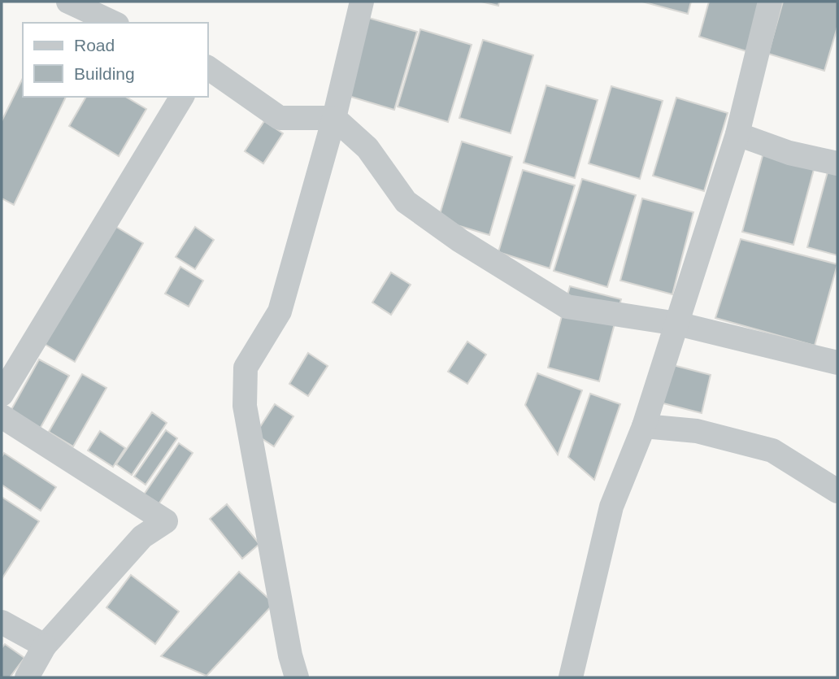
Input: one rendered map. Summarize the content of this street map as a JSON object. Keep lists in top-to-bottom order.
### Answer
{
  "legend": ["Road", "Building"]
}
